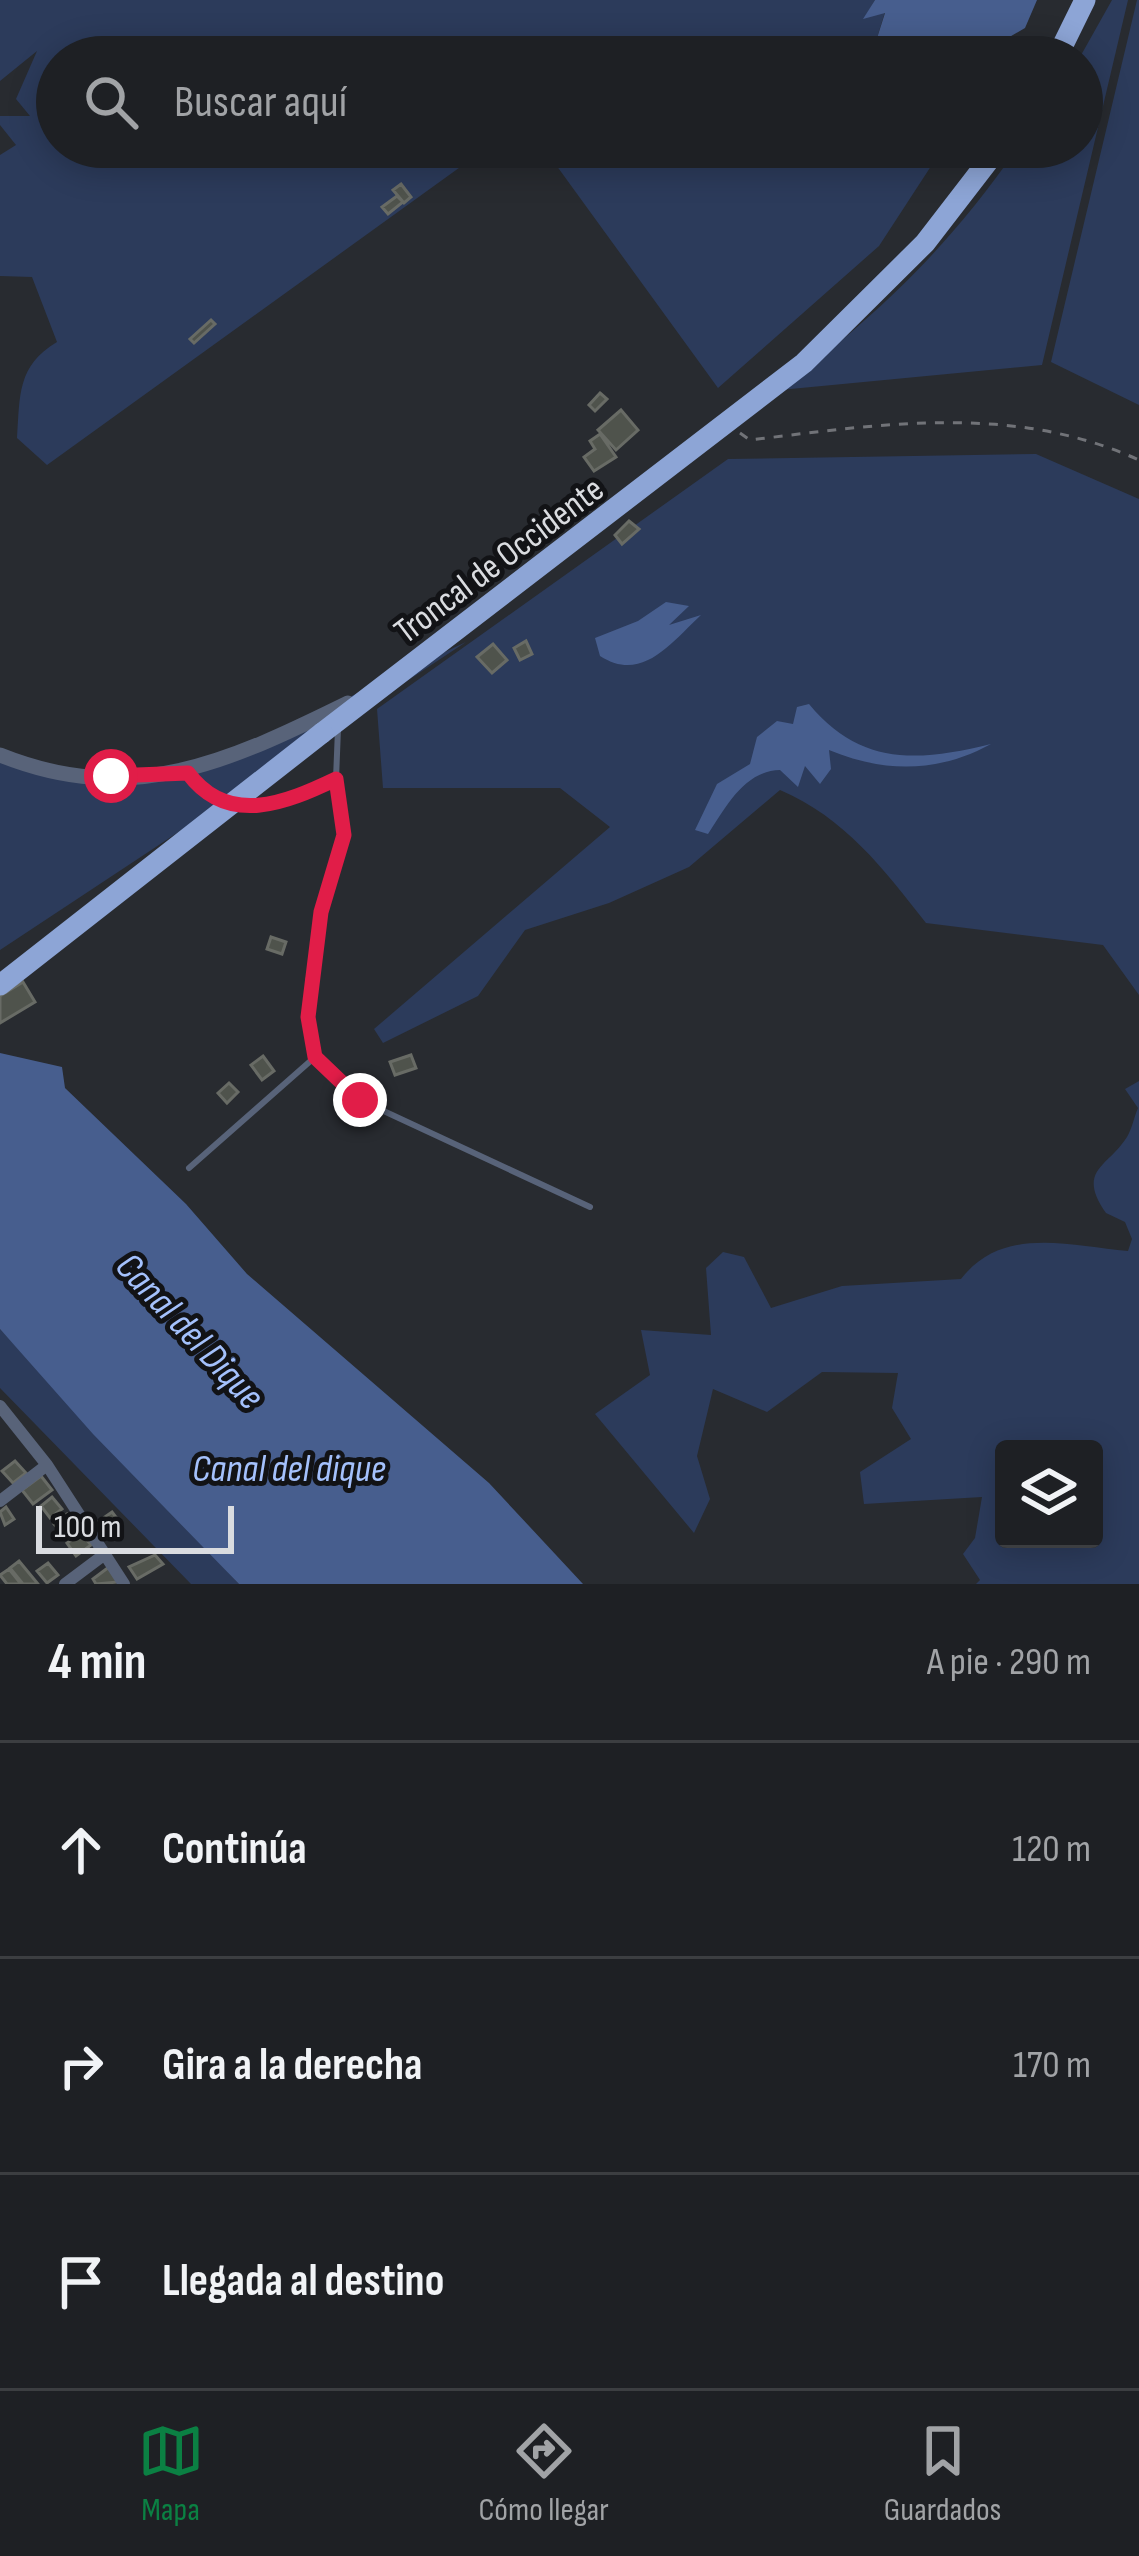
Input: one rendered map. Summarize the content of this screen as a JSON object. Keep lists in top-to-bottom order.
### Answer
{
  "streets": {
    "highway": ["Troncal de Occidente"]
  },
  "water": ["Canal del Dique", "Canal del dique"],
  "scale_bar": "100 m",
  "page": {
    "search": "Buscar aquí",
    "scale": "100 m",
    "heading": ["4 min", "A pie · 290 m"],
    "list": [
      ["Continúa", "120 m"],
      ["Gira a la derecha", "170 m"],
      "Llegada al destino"
    ],
    "nav": ["Mapa", "Cómo llegar", "Guardados"]
  }
}
